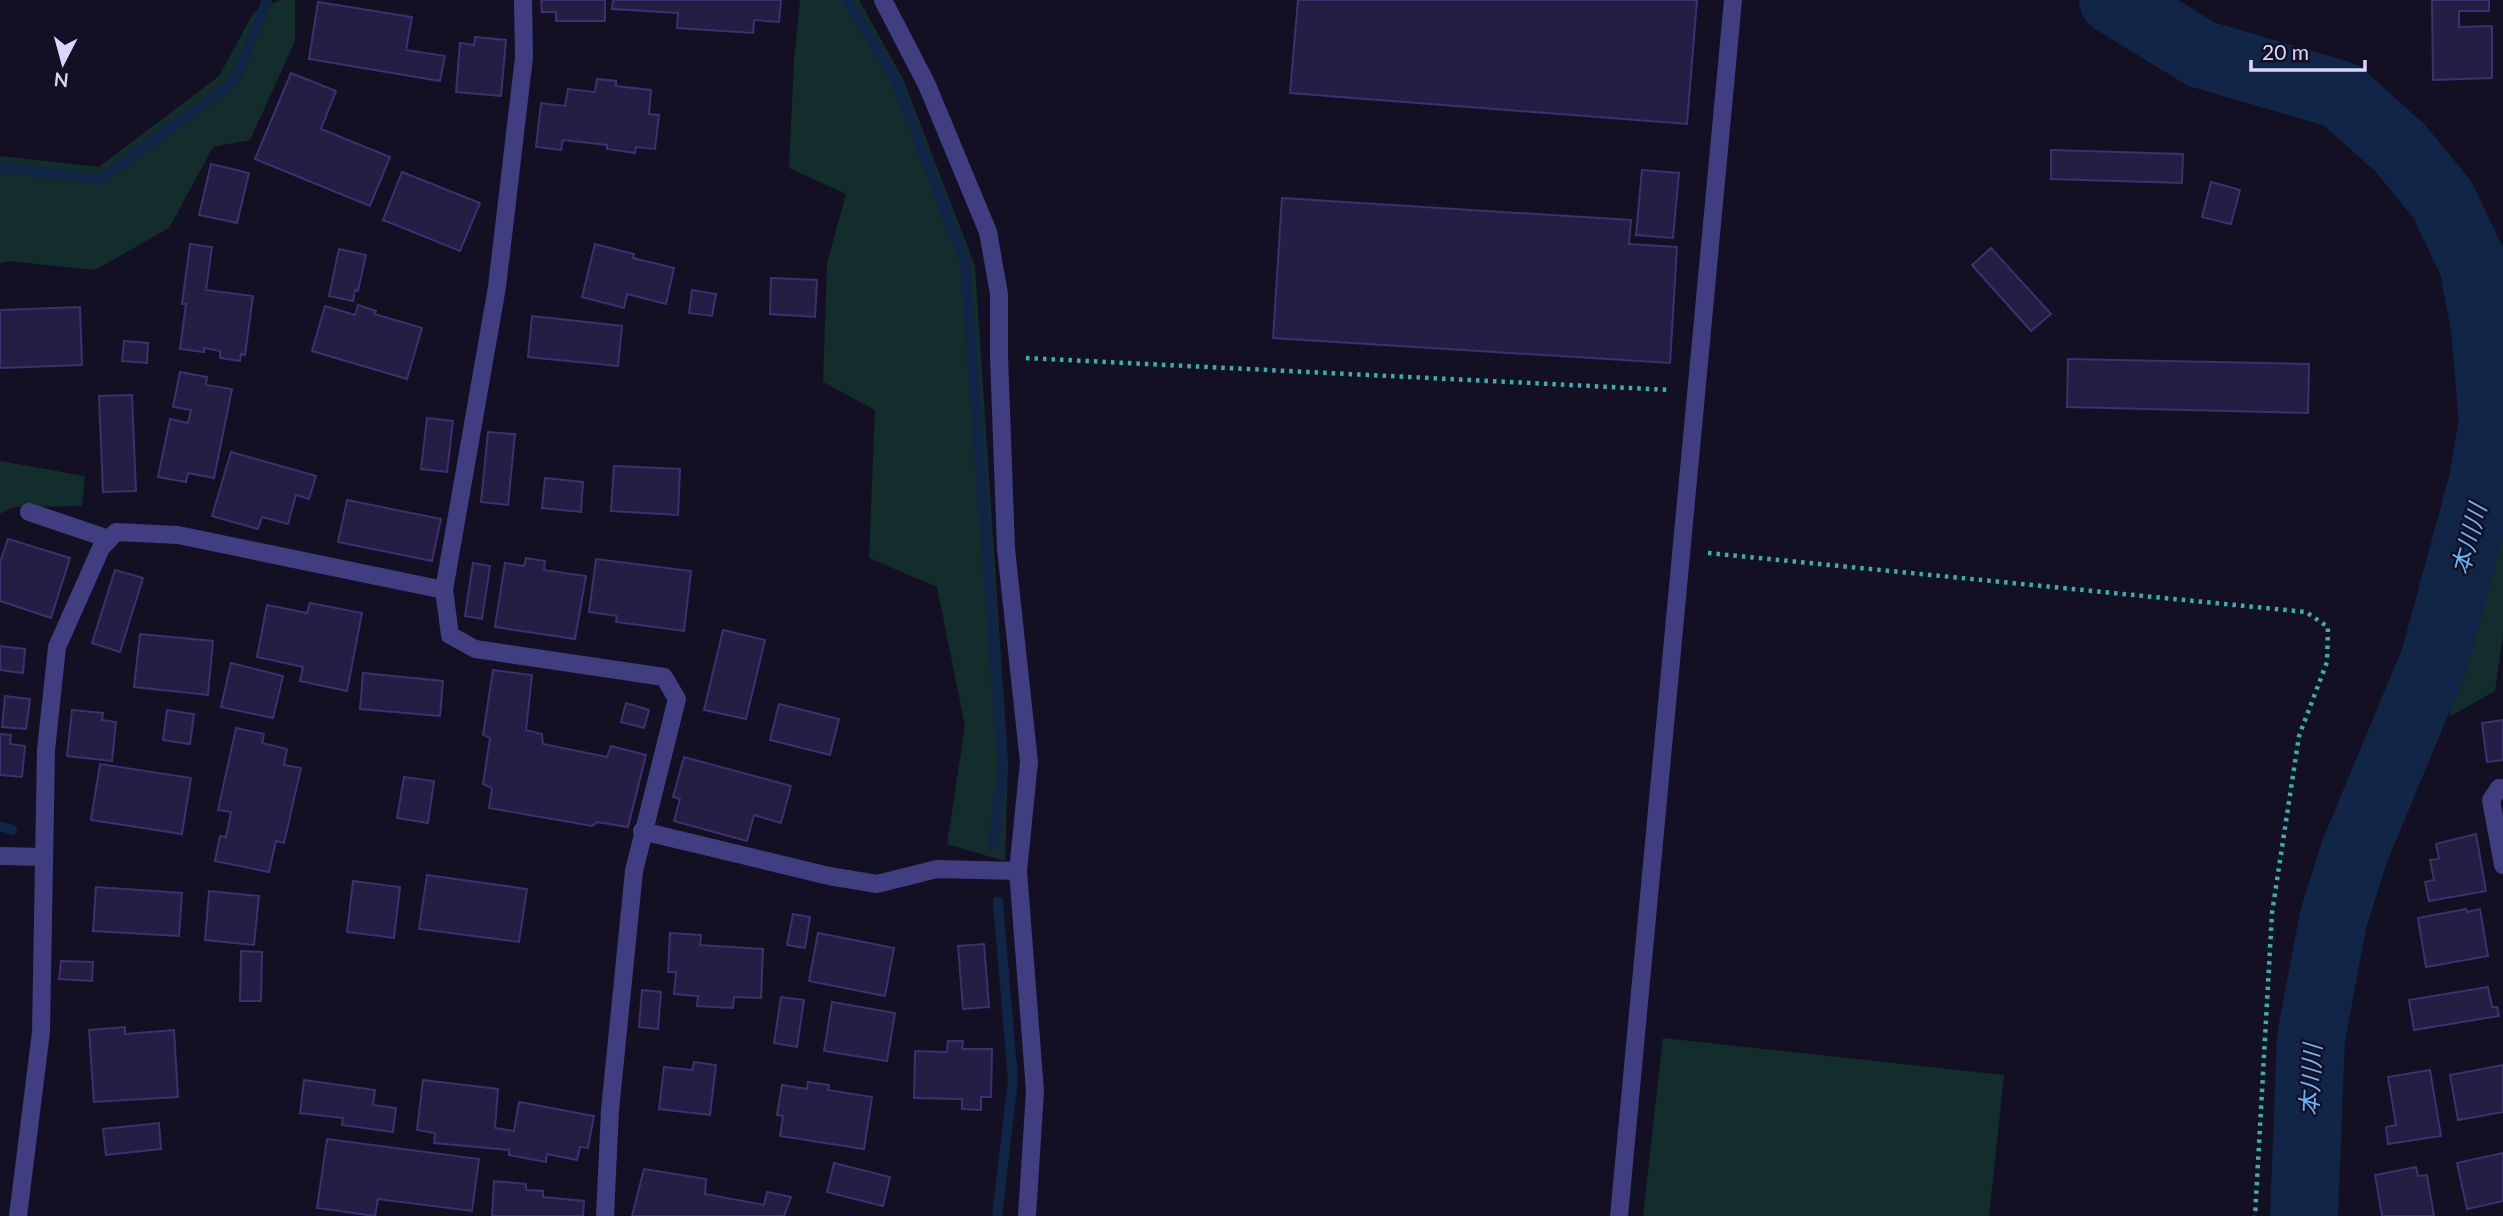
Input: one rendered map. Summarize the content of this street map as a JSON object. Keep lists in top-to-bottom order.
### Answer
{
  "water": ["本川川"],
  "scale_bar": "20 m",
  "north": "bottom"
}
